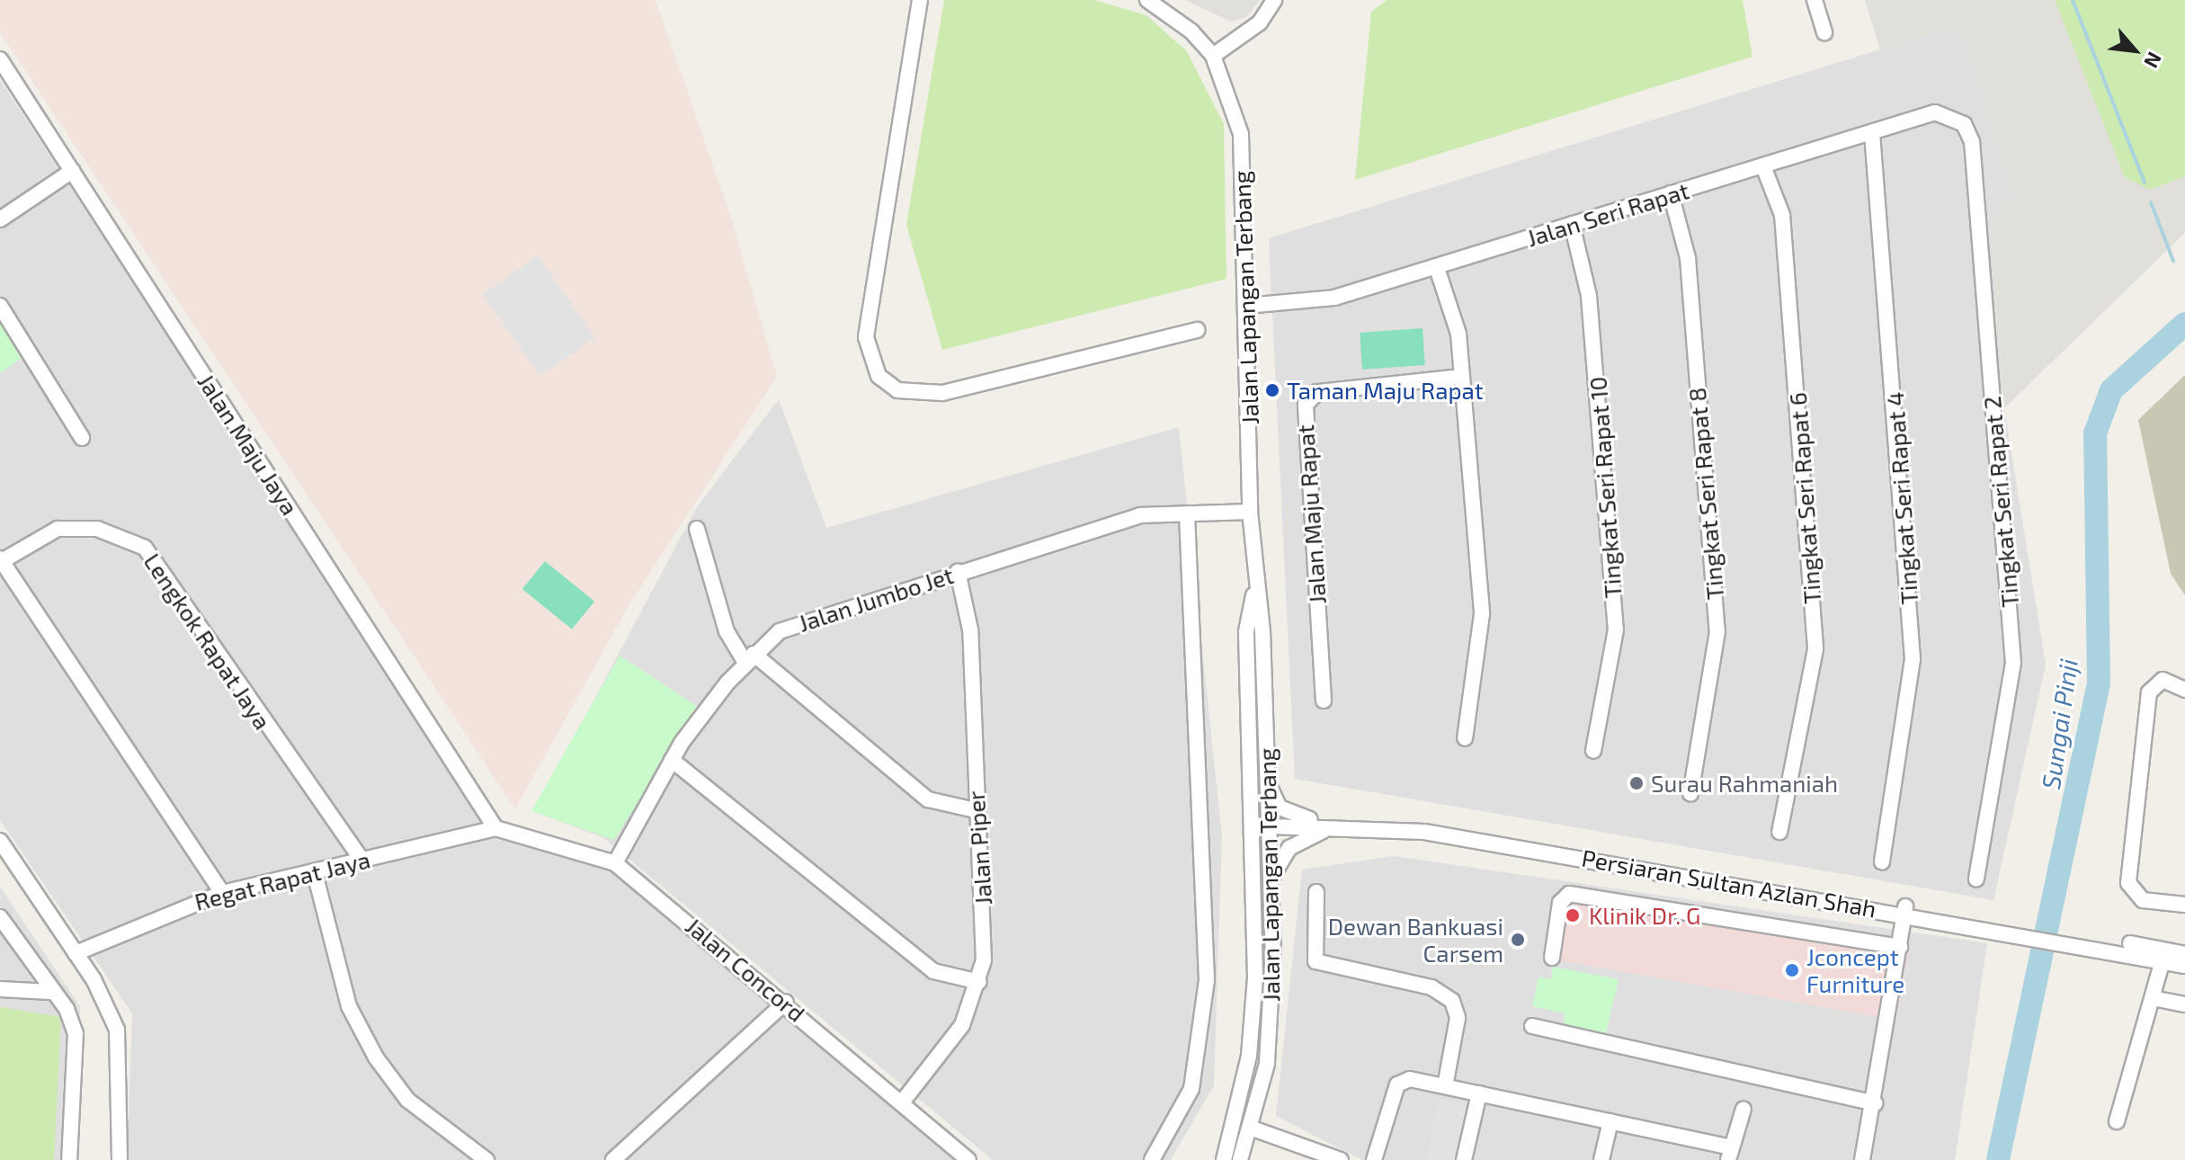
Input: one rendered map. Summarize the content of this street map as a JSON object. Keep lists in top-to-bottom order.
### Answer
{
  "streets": {
    "street": [
      "Jalan Seri Rapat",
      "Jalan Lapangan Terbang",
      "Jalan Maju Jaya",
      "Tingkat Seri Rapat 10",
      "Tingkat Seri Rapat 8",
      "Tingkat Seri Rapat 6",
      "Tingkat Seri Rapat 4",
      "Tingkat Seri Rapat 2",
      "Jalan Maju Rapat",
      "Jalan Jumbo Jet",
      "Lengkok Rapat Jaya",
      "Jalan Piper",
      "Regat Rapat Jaya",
      "Persiaran Sultan Azlan Shah",
      "Jalan Concord"
    ]
  },
  "crossings": [
    ["Jalan Seri Rapat", "Jalan Lapangan Terbang"],
    ["Jalan Seri Rapat", "Tingkat Seri Rapat 10"],
    ["Jalan Seri Rapat", "Tingkat Seri Rapat 8"],
    ["Jalan Seri Rapat", "Tingkat Seri Rapat 6"],
    ["Jalan Seri Rapat", "Tingkat Seri Rapat 4"],
    ["Jalan Seri Rapat", "Tingkat Seri Rapat 2"],
    ["Jalan Lapangan Terbang", "Jalan Jumbo Jet"],
    ["Jalan Lapangan Terbang", "Persiaran Sultan Azlan Shah"],
    ["Jalan Maju Jaya", "Regat Rapat Jaya"],
    ["Jalan Maju Jaya", "Jalan Concord"],
    ["Jalan Jumbo Jet", "Jalan Piper"],
    ["Jalan Jumbo Jet", "Jalan Concord"],
    ["Lengkok Rapat Jaya", "Regat Rapat Jaya"],
    ["Jalan Piper", "Jalan Concord"],
    ["Regat Rapat Jaya", "Jalan Concord"]
  ],
  "water": ["Sungai Pinji"],
  "places": [
    "Taman Maju Rapat",
    "Surau Rahmaniah",
    "Klinik Dr. G",
    "Dewan Bankuasi Carsem",
    "Jconcept Furniture"
  ],
  "north": "bottom right"
}
